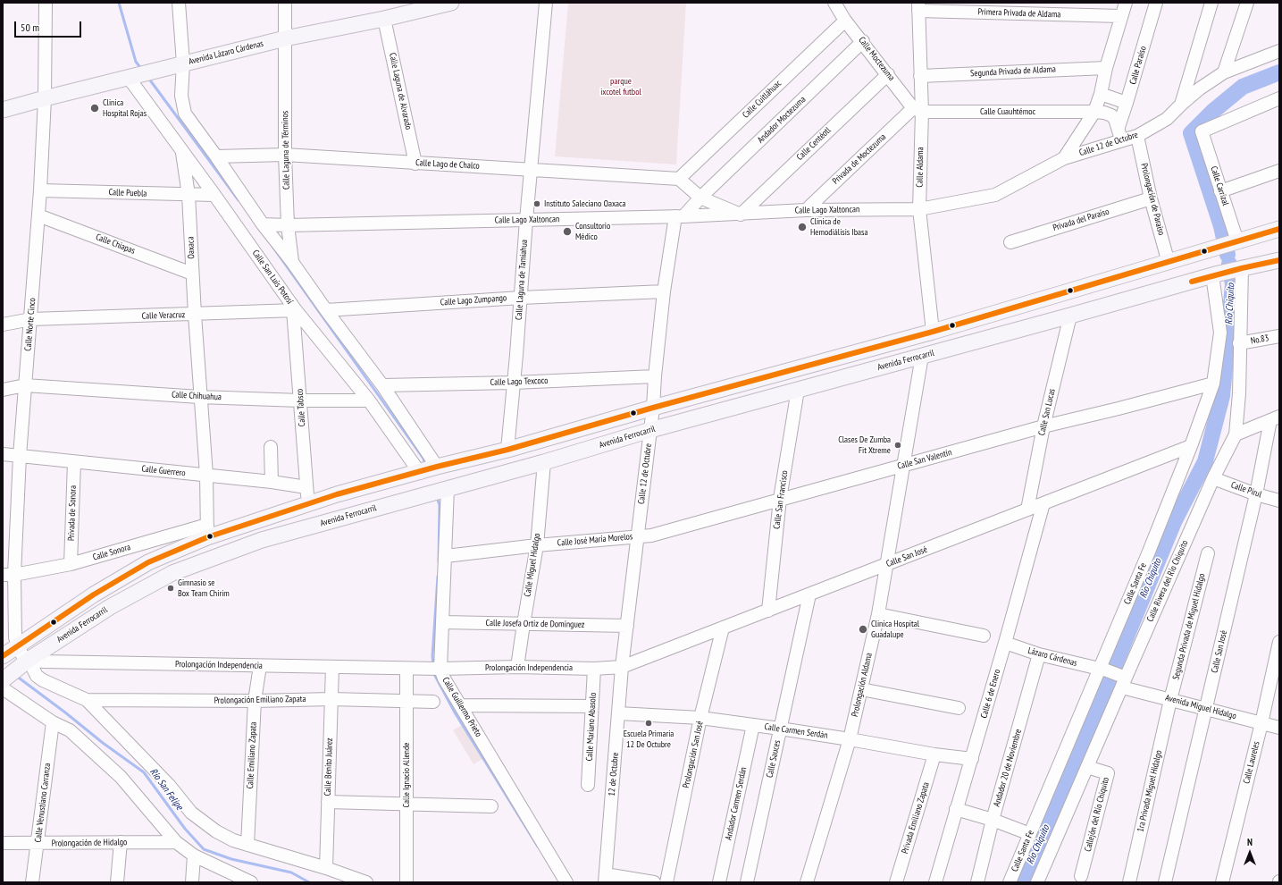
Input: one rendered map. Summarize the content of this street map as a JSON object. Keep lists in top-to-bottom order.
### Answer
{
  "streets": {
    "main road": ["Avenida Lázaro Cárdenas", "Avenida Ferrocarril"],
    "street": [
      "Primera Privada de Aldama",
      "Calle Moctezuma",
      "Calle Paraíso",
      "Segunda Privada de Aldama",
      "Calle Laguna de Alvarado",
      "Calle Cuitláhuac",
      "Calle Cuauhtémoc",
      "Andador Moctezuma",
      "Calle Centéotl",
      "Calle 12 de Octubre",
      "Calle Laguna de Términos",
      "Privada de Moctezuma",
      "Calle Lago de Chalco",
      "Calle Aldama",
      "Calle Carrizal",
      "Calle Puebla",
      "Prolongación de Paraíso",
      "Calle Lago Xaltoncan",
      "Privada del Paraíso",
      "Calle Chiapas",
      "Oaxaca",
      "Calle San Luis Potosí",
      "Calle Laguna de Tamiahua",
      "Calle Lago Zumpango",
      "Calle Veracruz",
      "Calle Norte Cinco",
      "No.83",
      "Calle Lago Texcoco",
      "Calle Chihuahua",
      "Calle Tabsco",
      "Calle San Lucas",
      "Calle San Valentín",
      "Calle Guerrero",
      "Calle Pirul",
      "Calle San Francisco",
      "Privada de Sonora",
      "Calle José María Morelos",
      "Calle Sonora",
      "Calle San José",
      "Calle Miguel Hidalgo",
      "Calle Rivera del Río Chiquito",
      "Calle Santa Fe",
      "Calle Josefa Ortiz de Domínguez",
      "Segunda Privada de Miguel Hidalgo",
      "Lázaro Cárdenas",
      "Prolongación Independencia",
      "Prolongación Aldama",
      "Calle 6 de Enero",
      "Prolongación Emiliano Zapata",
      "Calle Guillermo Prieto",
      "Avenida Miguel Hidalgo",
      "Calle Mariano Abasolo",
      "Calle Carmen Serdán",
      "Prolongación San José",
      "Calle Emiliano Zapata",
      "Calle Sauces",
      "Calle Laureles",
      "Calle Benito Juárez",
      "Andador 20 de Noviembre",
      "12 de Octubre",
      "Calle Ignacio Allende",
      "1ra Privada Miguel Hidalgo",
      "Calle Venustiano Carranza",
      "Andador Carmen Serdán",
      "Callejón del Río Chiquito",
      "Privada Emiliano Zapata",
      "Prolongación de Hidalgo"
    ]
  },
  "crossings": [
    ["Primera Privada de Aldama", "Calle 12 de Octubre"],
    ["Primera Privada de Aldama", "Calle Aldama"],
    ["Avenida Lázaro Cárdenas", "Calle Laguna de Alvarado"],
    ["Avenida Lázaro Cárdenas", "Calle Laguna de Términos"],
    ["Avenida Lázaro Cárdenas", "Calle San Luis Potosí"],
    ["Avenida Lázaro Cárdenas", "Calle Norte Cinco"],
    ["Calle Moctezuma", "Calle Cuitláhuac"],
    ["Calle Moctezuma", "Calle Cuauhtémoc"],
    ["Calle Moctezuma", "Andador Moctezuma"],
    ["Calle Moctezuma", "Calle Centéotl"],
    ["Calle Moctezuma", "Privada de Moctezuma"],
    ["Calle Moctezuma", "Calle Aldama"],
    ["Calle Paraíso", "Calle Cuauhtémoc"],
    ["Segunda Privada de Aldama", "Calle 12 de Octubre"],
    ["Segunda Privada de Aldama", "Calle Aldama"],
    ["Calle Laguna de Alvarado", "Calle Lago de Chalco"],
    ["Calle Cuitláhuac", "Calle Lago de Chalco"],
    ["Calle Cuauhtémoc", "Calle 12 de Octubre"],
    ["Calle Cuauhtémoc", "Privada de Moctezuma"],
    ["Calle Cuauhtémoc", "Calle Aldama"],
    ["Calle Centéotl", "Calle Lago Xaltoncan"],
    ["Calle 12 de Octubre", "Calle Aldama"],
    ["Calle 12 de Octubre", "Prolongación de Paraíso"],
    ["Calle 12 de Octubre", "Calle Lago Xaltoncan"],
    ["Calle 12 de Octubre", "Calle Lago Zumpango"],
    ["Calle 12 de Octubre", "Avenida Ferrocarril"],
    ["Calle 12 de Octubre", "Calle Lago Texcoco"],
    ["Calle 12 de Octubre", "Calle San Valentín"],
    ["Calle 12 de Octubre", "Calle José María Morelos"],
    ["Calle 12 de Octubre", "Calle San José"],
    ["Calle 12 de Octubre", "Calle Josefa Ortiz de Domínguez"],
    ["Calle 12 de Octubre", "Prolongación Independencia"],
    ["Calle 12 de Octubre", "12 de Octubre"],
    ["Calle Laguna de Términos", "Calle Lago de Chalco"],
    ["Calle Laguna de Términos", "Calle Lago Xaltoncan"],
    ["Privada de Moctezuma", "Calle Aldama"],
    ["Privada de Moctezuma", "Calle Lago Xaltoncan"],
    ["Calle Lago de Chalco", "Calle Laguna de Tamiahua"],
    ["Calle Aldama", "Calle Lago Xaltoncan"],
    ["Calle Aldama", "Avenida Ferrocarril"],
    ["Calle Carrizal", "Avenida Ferrocarril"],
    ["Calle Puebla", "Oaxaca"],
    ["Calle Puebla", "Calle San Luis Potosí"],
    ["Calle Puebla", "Calle Norte Cinco"],
    ["Prolongación de Paraíso", "Privada del Paraíso"],
    ["Prolongación de Paraíso", "Avenida Ferrocarril"],
    ["Calle Lago Xaltoncan", "Calle Laguna de Tamiahua"],
    ["Calle Chiapas", "Oaxaca"],
    ["Calle Chiapas", "Calle Norte Cinco"],
    ["Oaxaca", "Calle San Luis Potosí"],
    ["Oaxaca", "Calle Veracruz"],
    ["Oaxaca", "Avenida Ferrocarril"],
    ["Oaxaca", "Calle Chihuahua"],
    ["Oaxaca", "Calle Guerrero"],
    ["Oaxaca", "Calle Sonora"],
    ["Calle San Luis Potosí", "Calle Veracruz"],
    ["Calle San Luis Potosí", "Avenida Ferrocarril"],
    ["Calle San Luis Potosí", "Calle Chihuahua"],
    ["Calle San Luis Potosí", "Calle Tabsco"],
    ["Calle Laguna de Tamiahua", "Calle Lago Zumpango"],
    ["Calle Laguna de Tamiahua", "Avenida Ferrocarril"],
    ["Calle Laguna de Tamiahua", "Calle Lago Texcoco"],
    ["Calle Veracruz", "Calle Norte Cinco"],
    ["Calle Veracruz", "Calle Tabsco"],
    ["Calle Norte Cinco", "Avenida Ferrocarril"],
    ["Calle Norte Cinco", "Calle Chihuahua"],
    ["Calle Norte Cinco", "Calle Guerrero"],
    ["Calle Norte Cinco", "Calle Sonora"],
    ["No.83", "Calle Rivera del Río Chiquito"],
    ["Avenida Ferrocarril", "Calle Tabsco"],
    ["Avenida Ferrocarril", "Calle San Lucas"],
    ["Avenida Ferrocarril", "Calle San Francisco"],
    ["Avenida Ferrocarril", "Calle Sonora"],
    ["Avenida Ferrocarril", "Calle Miguel Hidalgo"],
    ["Avenida Ferrocarril", "Calle Rivera del Río Chiquito"],
    ["Avenida Ferrocarril", "Calle Santa Fe"],
    ["Avenida Ferrocarril", "Prolongación Independencia"],
    ["Avenida Ferrocarril", "Prolongación Aldama"],
    ["Avenida Ferrocarril", "Calle Guillermo Prieto"],
    ["Calle Chihuahua", "Calle Tabsco"],
    ["Calle Tabsco", "Calle Guerrero"],
    ["Calle San Lucas", "Calle San Valentín"],
    ["Calle San Lucas", "Calle San José"],
    ["Calle San Valentín", "Calle San Francisco"],
    ["Calle San Valentín", "Calle José María Morelos"],
    ["Calle San Valentín", "Calle Santa Fe"],
    ["Calle San Valentín", "Prolongación Aldama"],
    ["Calle Guerrero", "Privada de Sonora"],
    ["Calle Pirul", "Calle San José"],
    ["Calle Pirul", "Calle Rivera del Río Chiquito"],
    ["Calle San Francisco", "Calle San José"],
    ["Privada de Sonora", "Calle Sonora"],
    ["Calle José María Morelos", "Calle Miguel Hidalgo"],
    ["Calle José María Morelos", "Calle Guillermo Prieto"],
    ["Calle San José", "Calle Santa Fe"],
    ["Calle San José", "Prolongación Independencia"],
    ["Calle San José", "Prolongación Aldama"],
    ["Calle San José", "Calle 6 de Enero"],
    ["Calle San José", "Avenida Miguel Hidalgo"],
    ["Calle San José", "Prolongación San José"],
    ["Calle San José", "Calle Sauces"],
    ["Calle San José", "12 de Octubre"],
    ["Calle Miguel Hidalgo", "Calle Josefa Ortiz de Domínguez"],
    ["Calle Miguel Hidalgo", "Prolongación Independencia"],
    ["Calle Rivera del Río Chiquito", "Calle Santa Fe"],
    ["Calle Rivera del Río Chiquito", "Lázaro Cárdenas"],
    ["Calle Rivera del Río Chiquito", "Avenida Miguel Hidalgo"],
    ["Calle Rivera del Río Chiquito", "Callejón del Río Chiquito"],
    ["Calle Santa Fe", "Lázaro Cárdenas"],
    ["Calle Santa Fe", "Avenida Miguel Hidalgo"],
    ["Calle Josefa Ortiz de Domínguez", "Calle Guillermo Prieto"],
    ["Segunda Privada de Miguel Hidalgo", "Avenida Miguel Hidalgo"],
    ["Segunda Privada de Miguel Hidalgo", "1ra Privada Miguel Hidalgo"],
    ["Lázaro Cárdenas", "Calle 6 de Enero"],
    ["Lázaro Cárdenas", "Avenida Miguel Hidalgo"],
    ["Lázaro Cárdenas", "Andador 20 de Noviembre"],
    ["Prolongación Independencia", "Calle Guillermo Prieto"],
    ["Prolongación Independencia", "Calle Mariano Abasolo"],
    ["Prolongación Independencia", "Calle Emiliano Zapata"],
    ["Prolongación Independencia", "Calle Benito Juárez"],
    ["Prolongación Independencia", "12 de Octubre"],
    ["Prolongación Independencia", "Calle Ignacio Allende"],
    ["Prolongación Aldama", "Calle Carmen Serdán"],
    ["Calle 6 de Enero", "Calle Carmen Serdán"],
    ["Prolongación Emiliano Zapata", "Calle Emiliano Zapata"],
    ["Prolongación Emiliano Zapata", "Calle Benito Juárez"],
    ["Prolongación Emiliano Zapata", "Calle Ignacio Allende"],
    ["Avenida Miguel Hidalgo", "Calle Laureles"],
    ["Avenida Miguel Hidalgo", "1ra Privada Miguel Hidalgo"],
    ["Calle Carmen Serdán", "Prolongación San José"],
    ["Calle Carmen Serdán", "Calle Sauces"],
    ["Calle Carmen Serdán", "12 de Octubre"],
    ["Calle Carmen Serdán", "Andador Carmen Serdán"],
    ["Calle Carmen Serdán", "Privada Emiliano Zapata"],
    ["Calle Venustiano Carranza", "Prolongación de Hidalgo"]
  ],
  "water": ["Rio Chiquito", "Río San Felipe"],
  "parks": ["parque ixcotel futbol"],
  "places": [
    "Clinica Hospital Rojas",
    "Instituto Saleciano Oaxaca",
    "Clinica de Hemodiálisis Ibasa",
    "Consultorio Médico",
    "Clases De Zumba Fit Xtreme",
    "Gimnasio se Box Team Chirim",
    "Clinica Hospital Guadalupe",
    "Escuela Primaria 12 De Octubre"
  ],
  "scale_bar": "50 m",
  "north": "top"
}
